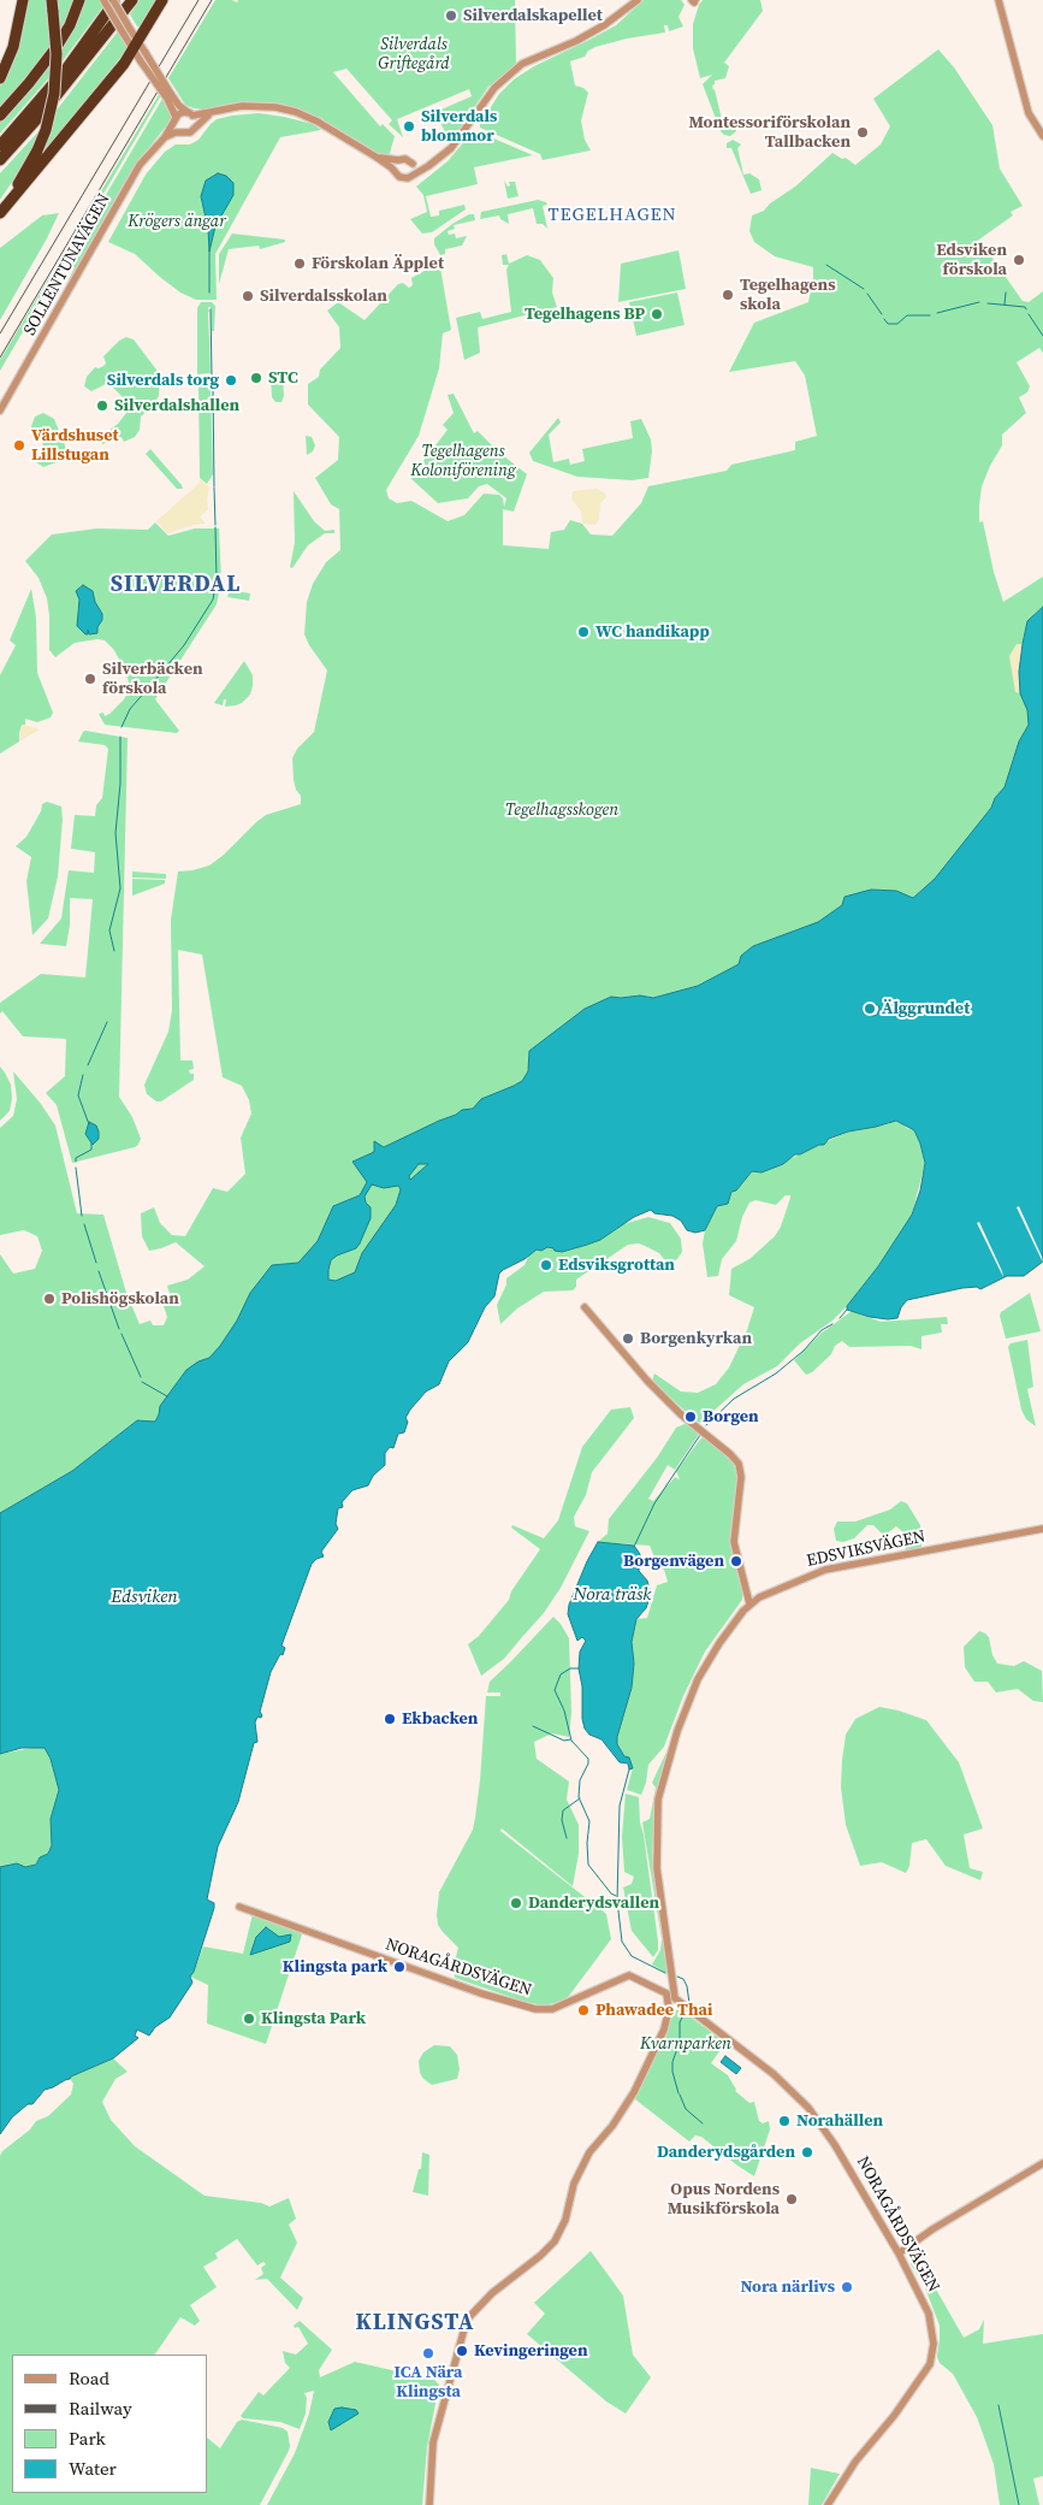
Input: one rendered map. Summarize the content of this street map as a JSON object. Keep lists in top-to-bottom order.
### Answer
{
  "streets": {
    "street": ["SOLLENTUNAVÄGEN", "EDSVIKSVÄGEN", "NORAGÅRDSVÄGEN"]
  },
  "crossings": [
    ["EDSVIKSVÄGEN", "NORAGÅRDSVÄGEN"]
  ],
  "districts": ["TEGELHAGEN", "SILVERDAL", "KLINGSTA"],
  "water": ["Nora träsk", "Edsviken"],
  "parks": [
    "Silverdals Griftegård",
    "Krögers ängar",
    "Tegelhagens Koloniförening",
    "Tegelhagsskogen",
    "Kvarnparken"
  ],
  "places": [
    "Silverdalskapellet",
    "Silverdals blommor",
    "Montessoriförskolan Tallbacken",
    "Edsviken förskola",
    "Förskolan Äpplet",
    "Tegelhagens skola",
    "Silverdalsskolan",
    "Tegelhagens BP",
    "STC",
    "Silverdals torg",
    "Silverdalshallen",
    "Värdshuset Lillstugan",
    "WC handikapp",
    "Silverbäcken förskola",
    "Älggrundet",
    "Edsviksgrottan",
    "Polishögskolan",
    "Borgenkyrkan",
    "Borgen",
    "Borgenvägen",
    "Ekbacken",
    "Danderydsvallen",
    "Klingsta park",
    "Phawadee Thai",
    "Klingsta Park",
    "Norahällen",
    "Danderydsgården",
    "Opus Nordens Musikförskola",
    "Nora närlivs",
    "Kevingeringen",
    "ICA Nära Klingsta"
  ],
  "legend": [
    "Road",
    "Railway",
    "Park",
    "Water"
  ]
}
